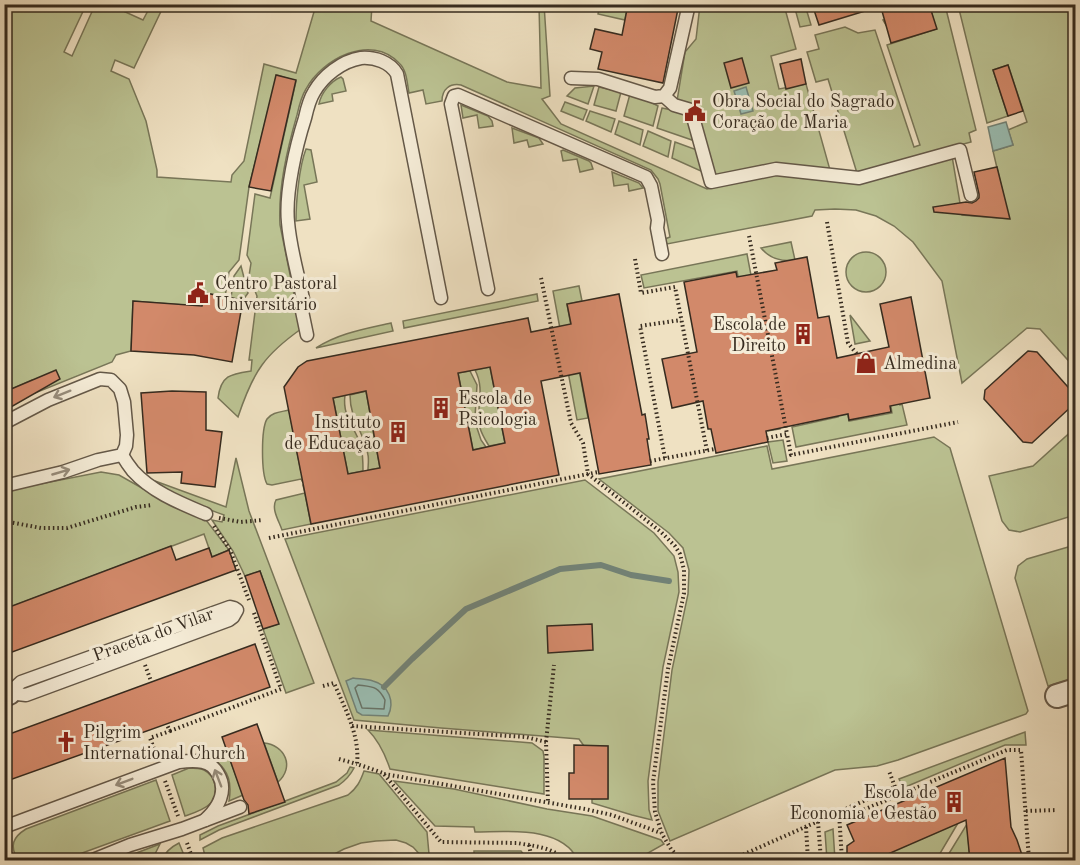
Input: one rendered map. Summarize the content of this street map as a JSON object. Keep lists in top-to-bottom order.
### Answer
{
  "streets": {
    "lane": ["Praceta do Vilar"]
  },
  "places": {
    "public building": ["Obra Social do Sagrado Coração de Maria", "Centro Pastoral Universitário"],
    "building": [
      "Escola de Direito",
      "Escola de Psicologia",
      "Instituto de Educação",
      "Escola de Economia e Gestão"
    ],
    "shop": ["Almedina"],
    "church": ["Pilgrim International Church"]
  }
}
